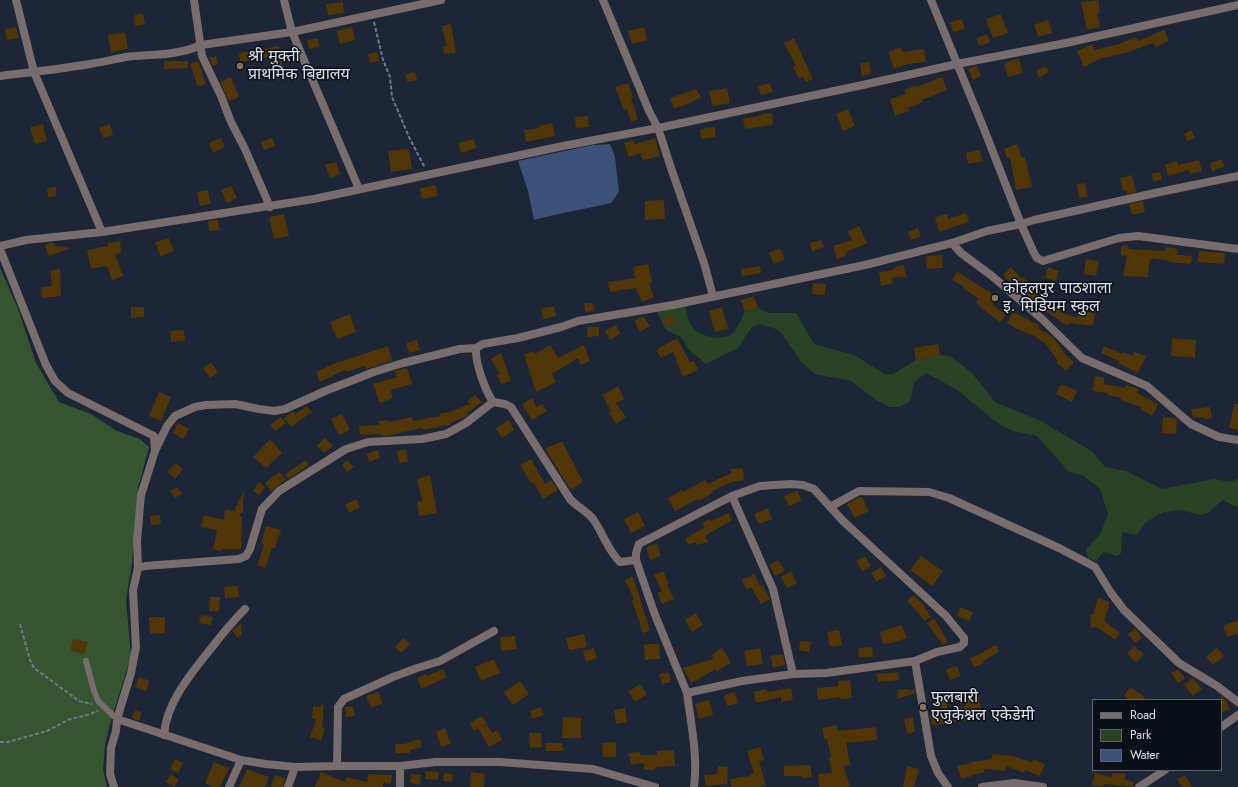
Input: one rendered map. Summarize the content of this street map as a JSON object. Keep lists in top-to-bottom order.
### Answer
{
  "places": ["श्री मुक्ती प्राथमिक बिद्यालय", "कोहलपुर पाठशाला इ. मिडियम स्कुल", "फुलबारी एजुकेश्नल एकेडेमी"],
  "legend": ["Road", "Park", "Water"]
}
